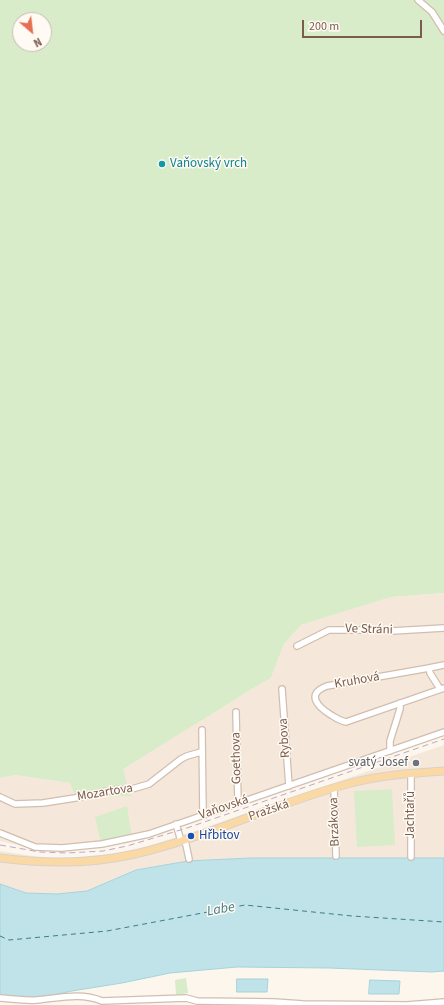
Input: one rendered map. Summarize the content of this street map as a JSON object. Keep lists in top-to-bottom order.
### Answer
{
  "streets": {
    "main road": ["Pražská"],
    "street": [
      "Ve Stráni",
      "Kruhová",
      "Rybova",
      "Goethova",
      "Mozartova",
      "Vaňovská",
      "Jachtařů",
      "Brzákova"
    ]
  },
  "crossings": [
    ["Rybova", "Vaňovská"],
    ["Goethova", "Vaňovská"],
    ["Pražská", "Jachtařů"],
    ["Pražská", "Brzákova"]
  ],
  "water": ["Labe"],
  "places": ["Vaňovský vrch", "svatý Josef", "Hřbitov"],
  "scale_bar": "200 m",
  "north": "bottom right"
}
